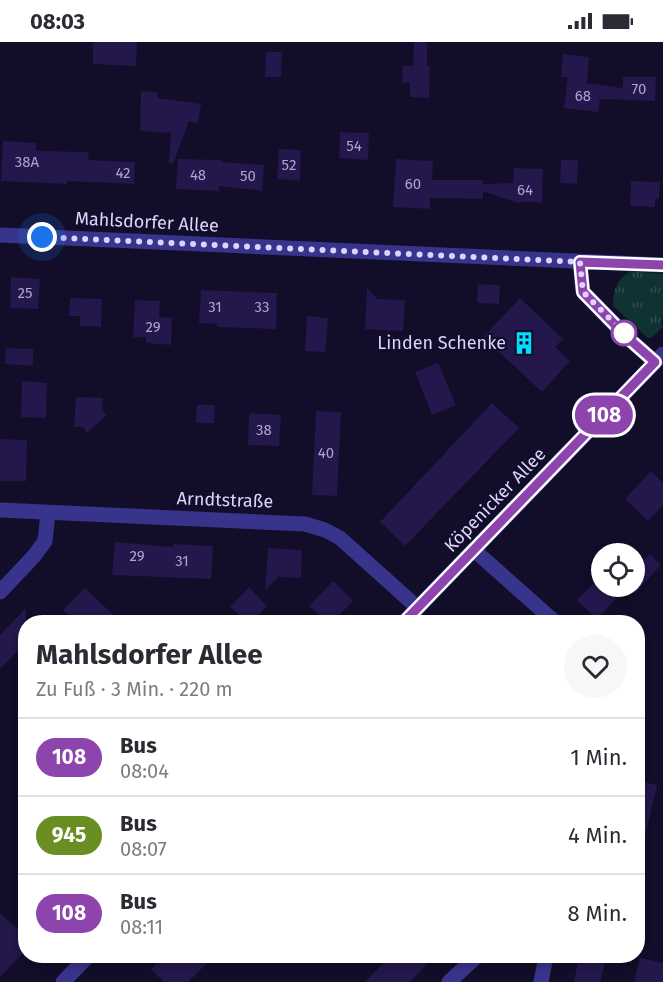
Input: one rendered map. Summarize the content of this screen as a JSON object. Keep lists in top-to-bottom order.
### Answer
{
  "streets": {
    "street": ["Mahlsdorfer Allee", "Arndtstraße", "Köpenicker Allee"]
  },
  "crossings": [
    ["Arndtstraße", "Köpenicker Allee"]
  ],
  "places": {
    "building": ["Linden Schenke"]
  },
  "lines": ["bus line 108"],
  "house_numbers": [
    "70",
    "68",
    "54",
    "38A",
    "52",
    "42",
    "48",
    "50",
    "60",
    "64",
    "25",
    "31",
    "33",
    "29",
    "38",
    "40",
    "29",
    "31"
  ],
  "page": {
    "status": "08:03",
    "on_map": "108",
    "heading": ["Mahlsdorfer Allee", "Zu Fuß · 3 Min. · 220 m"],
    "list": [
      {
        "mark": "108",
        "name": "Bus",
        "note": "08:04",
        "value": "1 Min."
      },
      {
        "mark": "945",
        "name": "Bus",
        "note": "08:07",
        "value": "4 Min."
      },
      {
        "mark": "108",
        "name": "Bus",
        "note": "08:11",
        "value": "8 Min."
      }
    ]
  }
}
